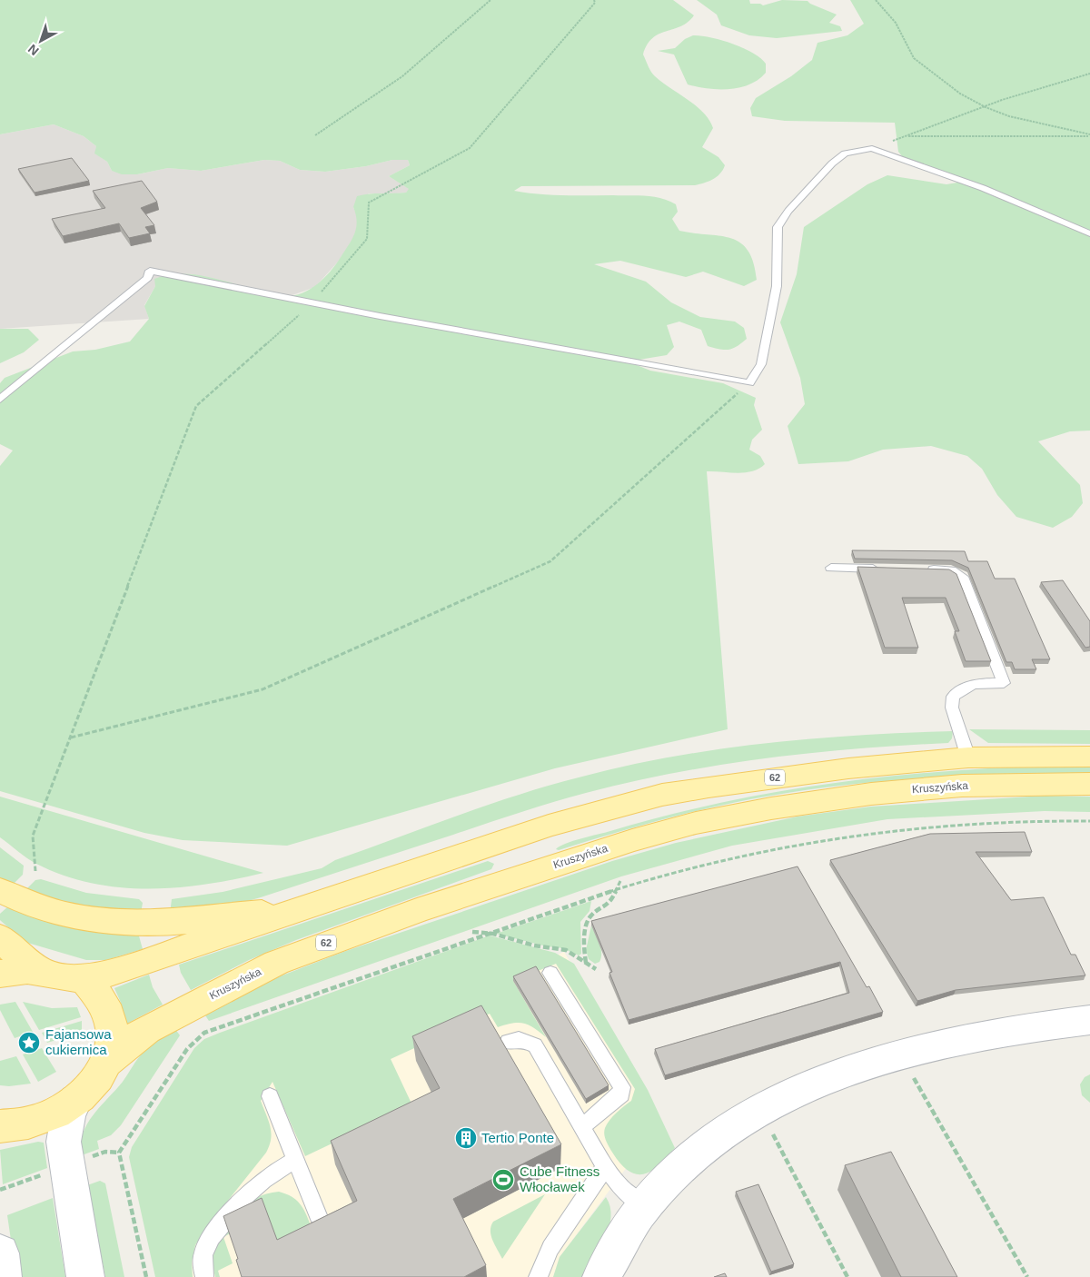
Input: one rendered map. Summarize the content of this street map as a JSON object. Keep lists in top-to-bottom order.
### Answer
{
  "streets": {
    "main road": ["62", "Kruszyńska"]
  },
  "places": {
    "place": ["Fajansowa cukiernica"],
    "building": ["Tertio Ponte"],
    "sports": ["Cube Fitness Włocławek"]
  },
  "north": "bottom left"
}
